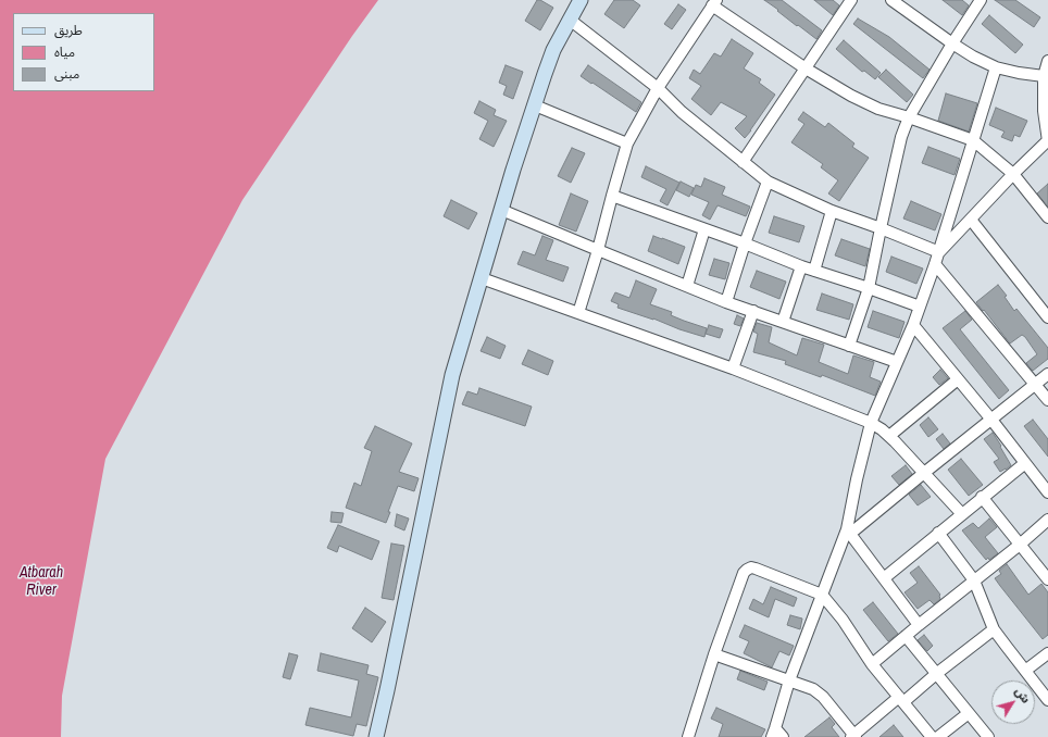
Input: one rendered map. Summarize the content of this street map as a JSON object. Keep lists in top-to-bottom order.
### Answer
{
  "water": ["Atbarah River"],
  "legend": ["طريق", "مياه", "مبنى"],
  "north": "top right"
}
